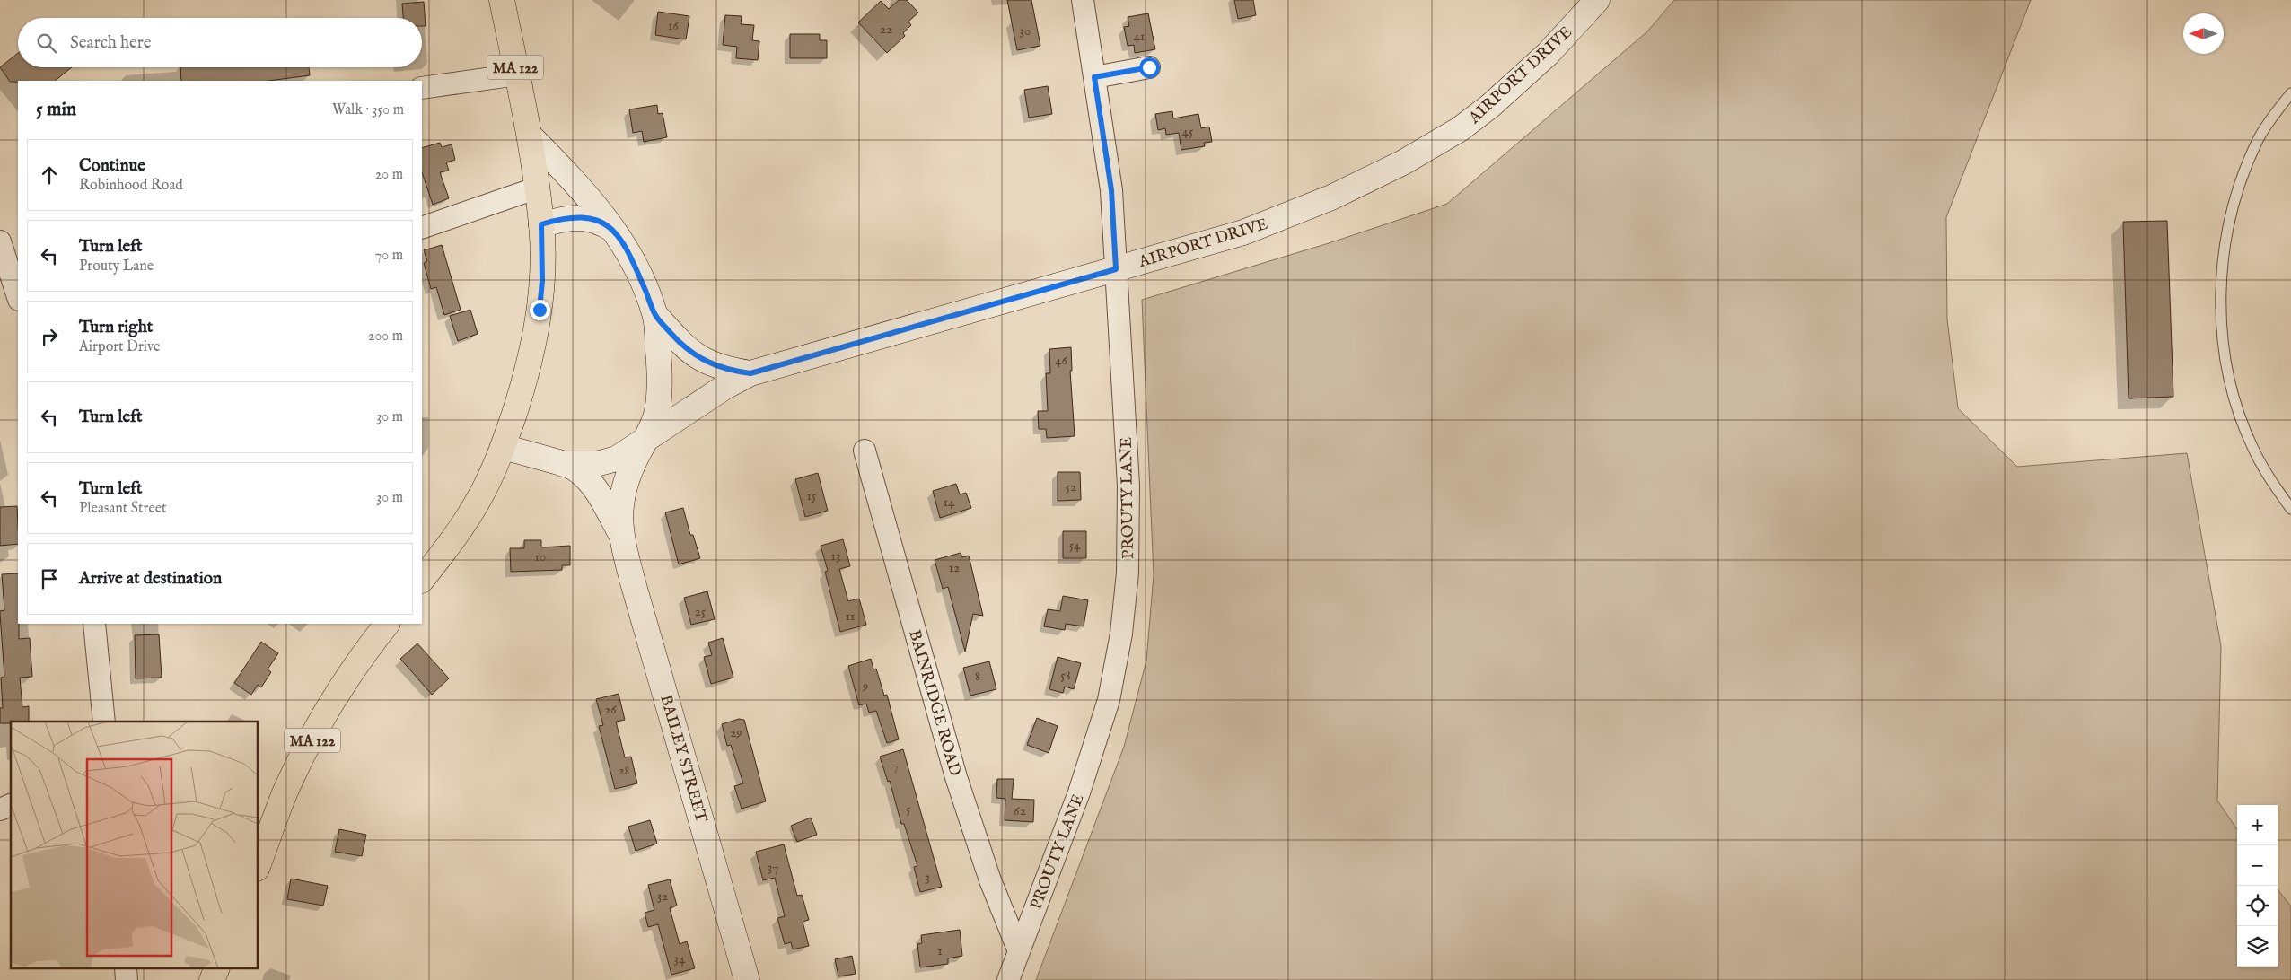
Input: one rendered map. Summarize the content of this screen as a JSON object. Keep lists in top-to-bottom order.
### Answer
{
  "streets": {
    "main road": ["MA 122", "AIRPORT DRIVE", "BAILEY STREET"],
    "street": ["PROUTY LANE", "BAINRIDGE ROAD"]
  },
  "crossings": [
    ["MA 122", "AIRPORT DRIVE"],
    ["MA 122", "BAILEY STREET"],
    ["AIRPORT DRIVE", "PROUTY LANE"],
    ["AIRPORT DRIVE", "BAILEY STREET"],
    ["PROUTY LANE", "BAINRIDGE ROAD"]
  ],
  "house_numbers": [
    "16",
    "22",
    "30",
    "41",
    "45",
    "46",
    "52",
    "15",
    "14",
    "54",
    "13",
    "10",
    "12",
    "25",
    "11",
    "58",
    "8",
    "9",
    "26",
    "29",
    "7",
    "28",
    "5",
    "62",
    "37",
    "3",
    "32",
    "1",
    "34"
  ],
  "north": "left",
  "page": {
    "search": "Search here",
    "heading": ["5 min", "Walk · 350 m"],
    "list": [
      ["Continue", "Robinhood Road", "20 m"],
      ["Turn left", "Prouty Lane", "70 m"],
      ["Turn right", "Airport Drive", "200 m"],
      ["Turn left", "30 m"],
      ["Turn left", "Pleasant Street", "30 m"],
      "Arrive at destination"
    ],
    "map_buttons": ["+", "−"]
  }
}
